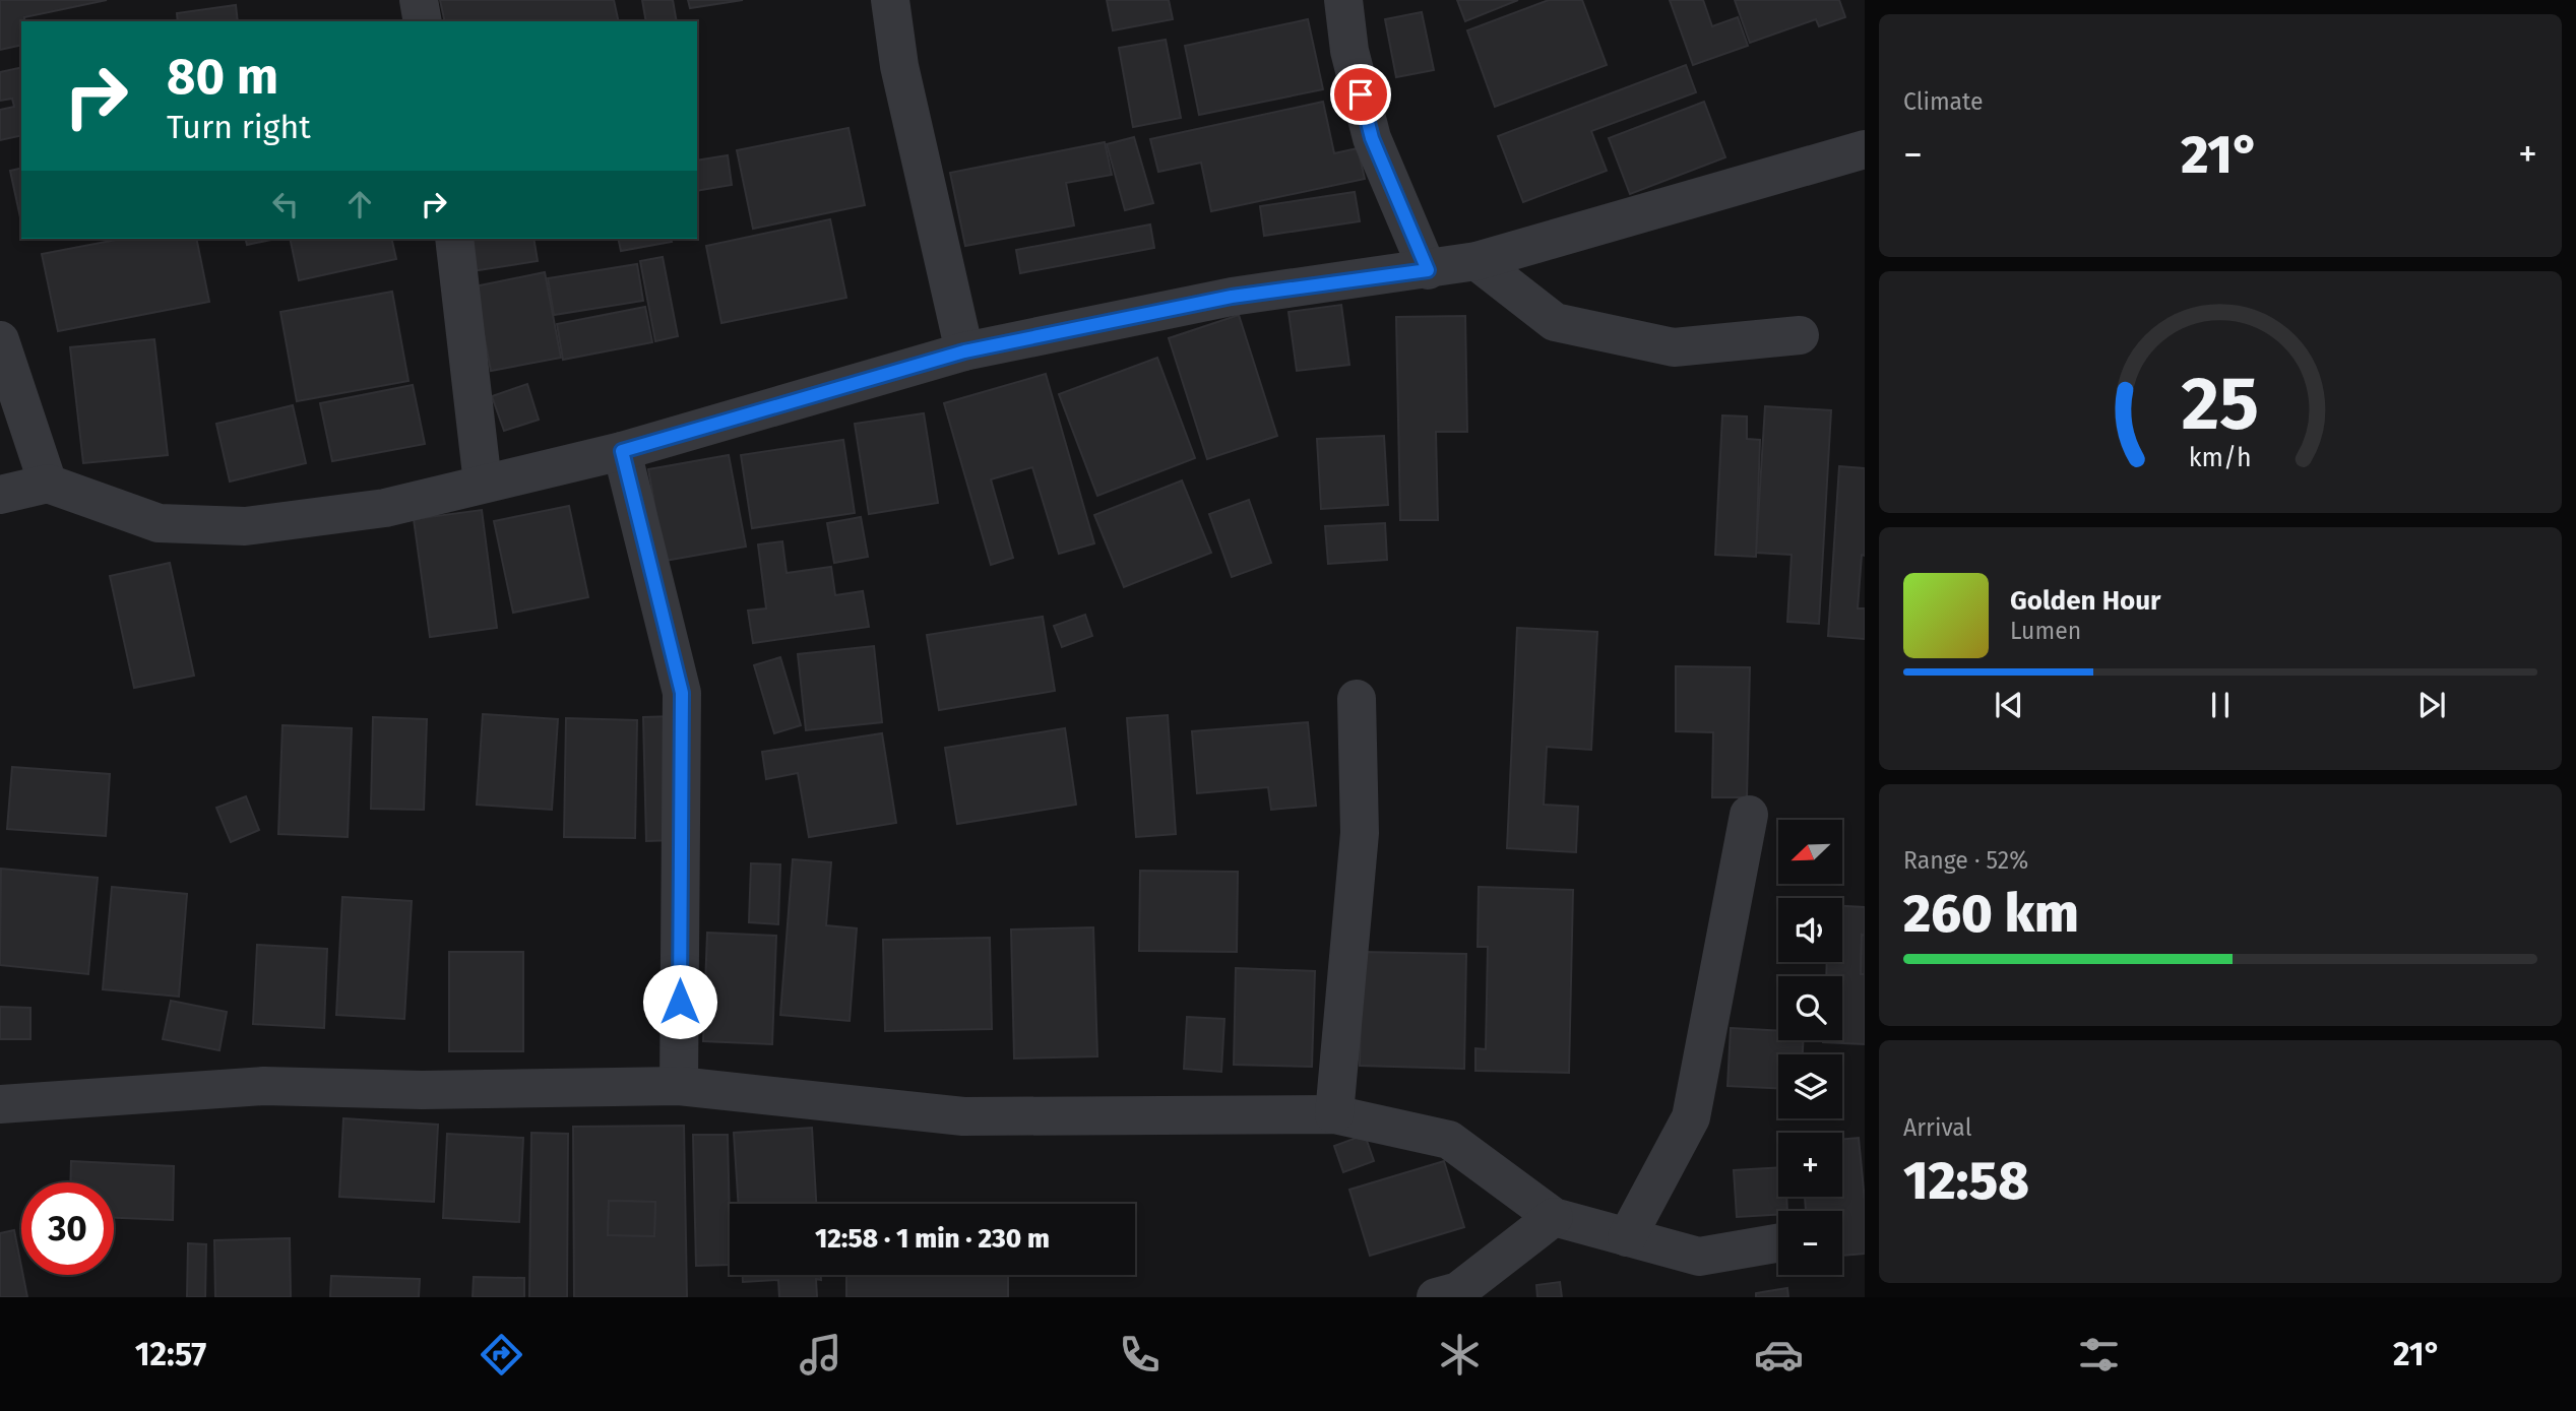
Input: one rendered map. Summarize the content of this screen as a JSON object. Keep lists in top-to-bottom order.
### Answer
{
  "north": "bottom left",
  "page": {
    "tile": [
      "Climate",
      ["Range · 52%", "260 km"],
      ["Arrival", "12:58"]
    ],
    "turn": ["80 m", "Turn right"],
    "heat": ["−", "21°", "+"],
    "song": ["Golden Hour", "Lumen"],
    "map_buttons": ["+", "−"],
    "limit": "30",
    "trip": "12:58 · 1 min · 230 m",
    "tabs": ["12:57", "21°"],
    "gauge": ["25", "km/h"]
  }
}
